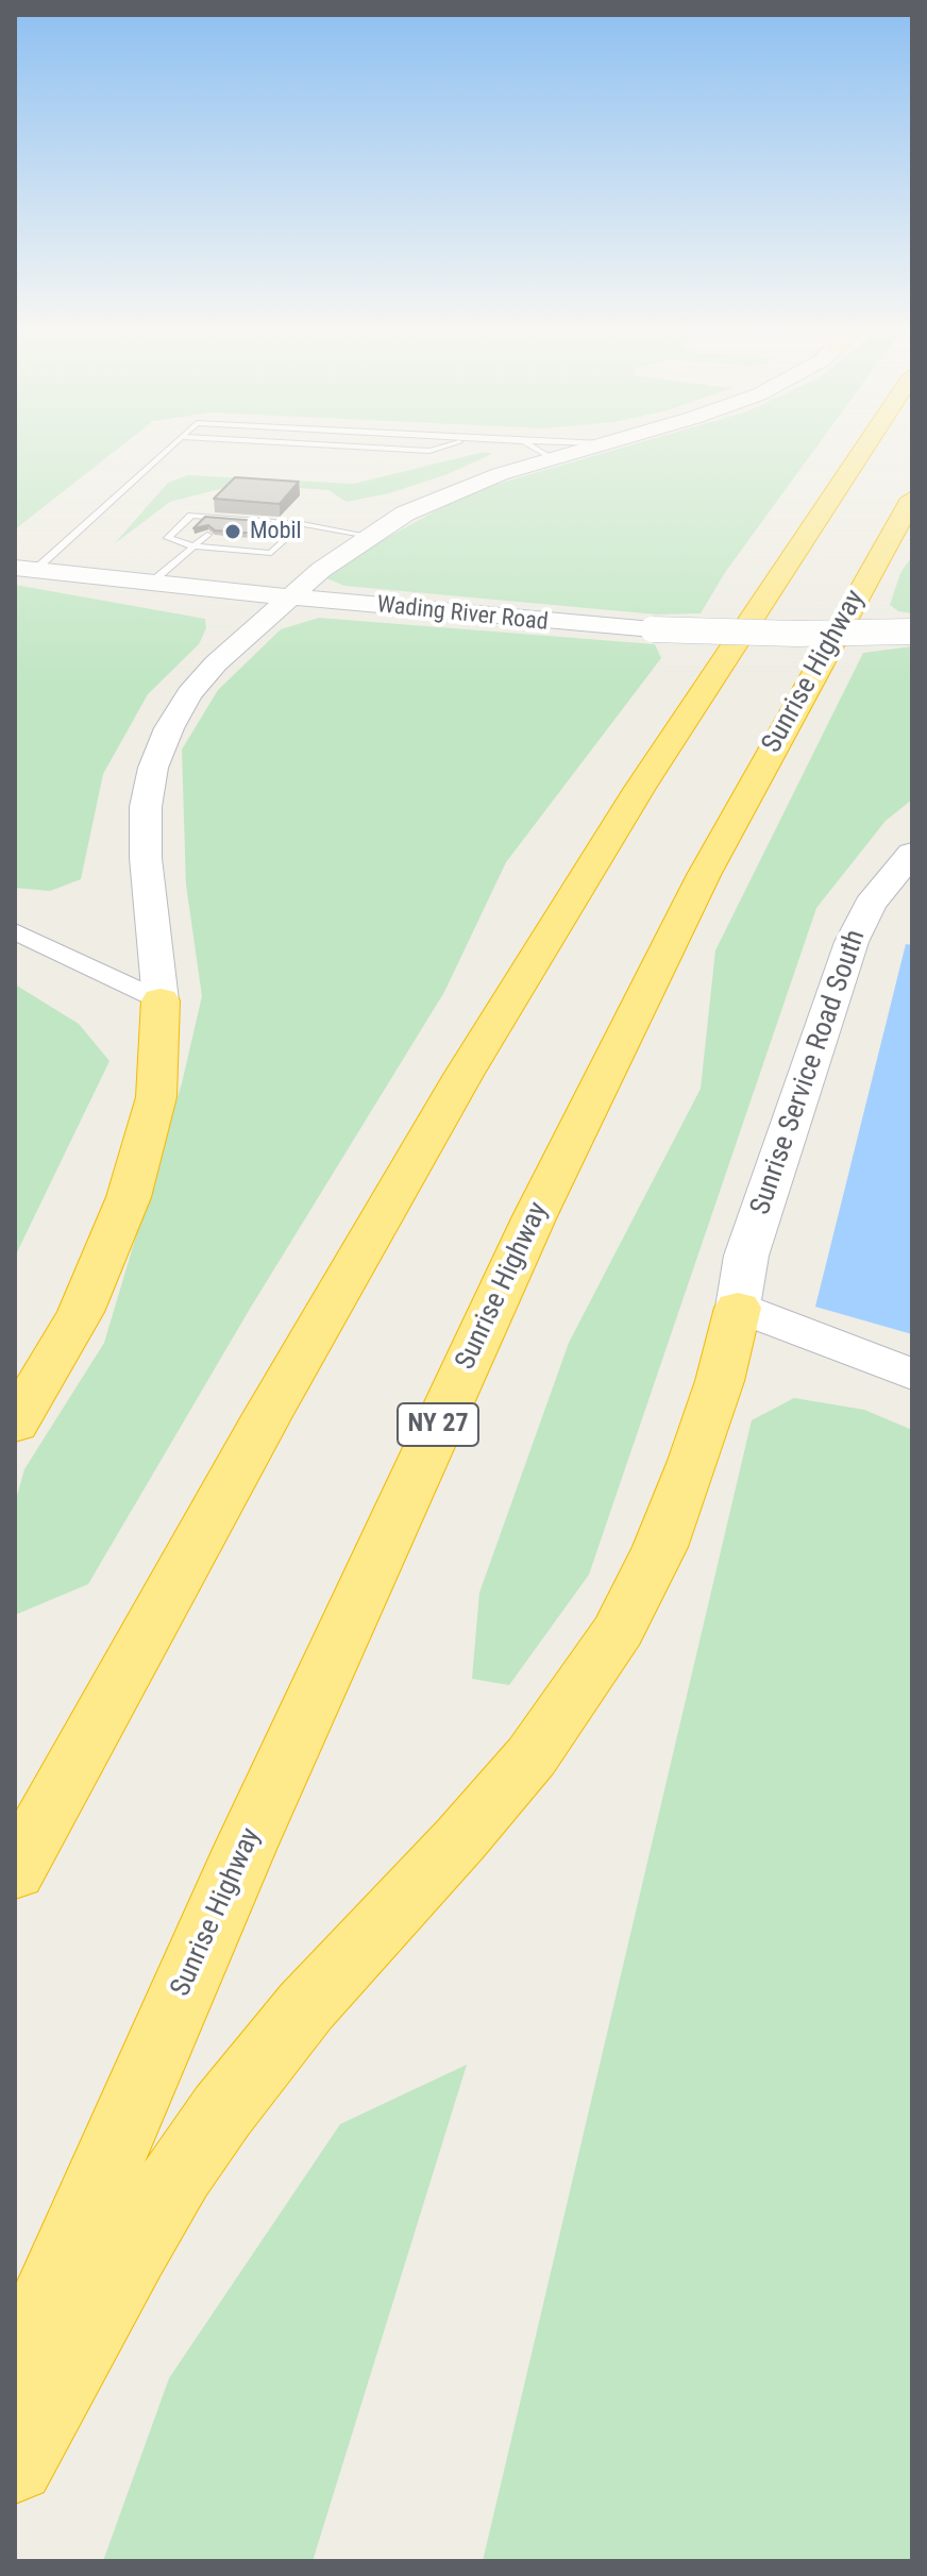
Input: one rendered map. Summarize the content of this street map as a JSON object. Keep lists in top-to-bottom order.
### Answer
{
  "streets": {
    "highway": ["Sunrise Highway", "NY 27"],
    "street": ["Wading River Road", "Sunrise Service Road South"]
  },
  "places": ["Mobil"]
}
